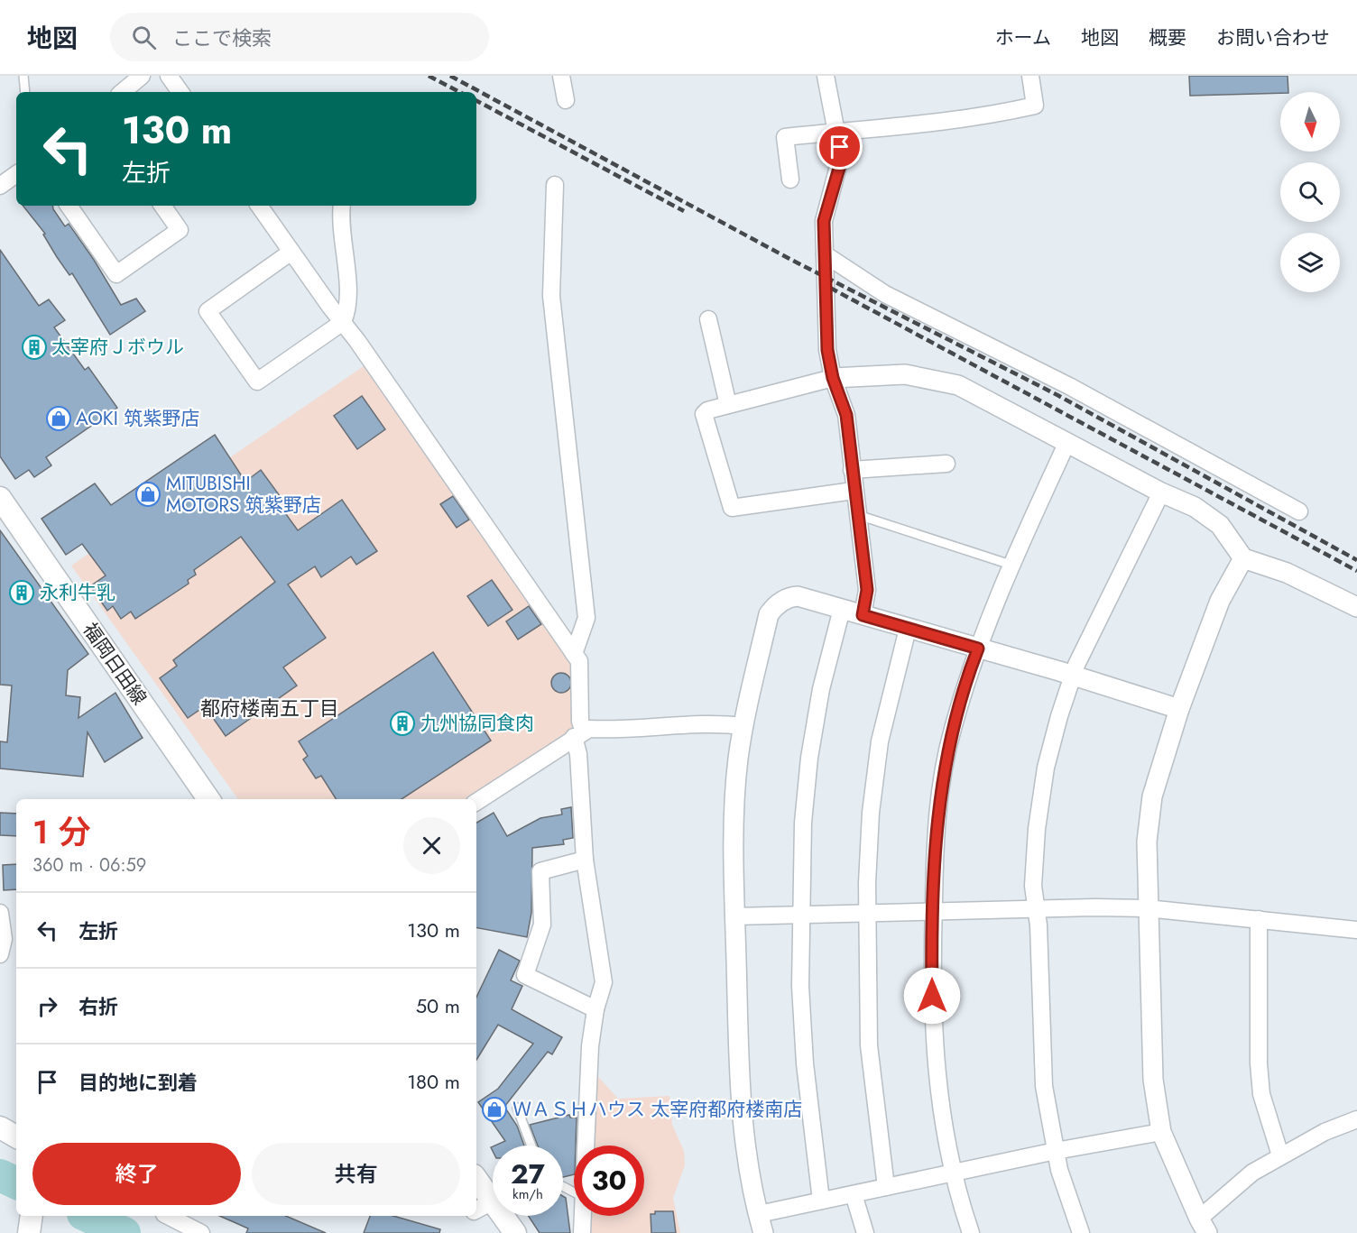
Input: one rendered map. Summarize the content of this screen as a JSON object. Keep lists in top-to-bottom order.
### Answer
{
  "streets": {
    "main road": ["福岡日田線"]
  },
  "districts": ["都府楼南五丁目"],
  "places": {
    "building": ["太宰府Ｊボウル", "永利牛乳", "九州協同食肉"],
    "shop": ["AOKI 筑紫野店", "MITUBISHI MOTORS 筑紫野店", "ＷＡＳＨハウス 太宰府都府楼南店"]
  },
  "north": "bottom",
  "page": {
    "header": "地図",
    "search": "ここで検索",
    "nav": [
      "ホーム",
      "地図",
      "概要",
      "お問い合わせ"
    ],
    "turn": ["130 m", "左折"],
    "heading": ["1 分", "360 m · 06:59"],
    "list": [
      {
        "name": "左折",
        "value": "130 m"
      },
      {
        "name": "右折",
        "value": "50 m"
      },
      {
        "name": "目的地に到着",
        "value": "180 m"
      }
    ],
    "buttons": ["終了", "共有"],
    "speed": "27 km/h",
    "limit": "30"
  }
}
